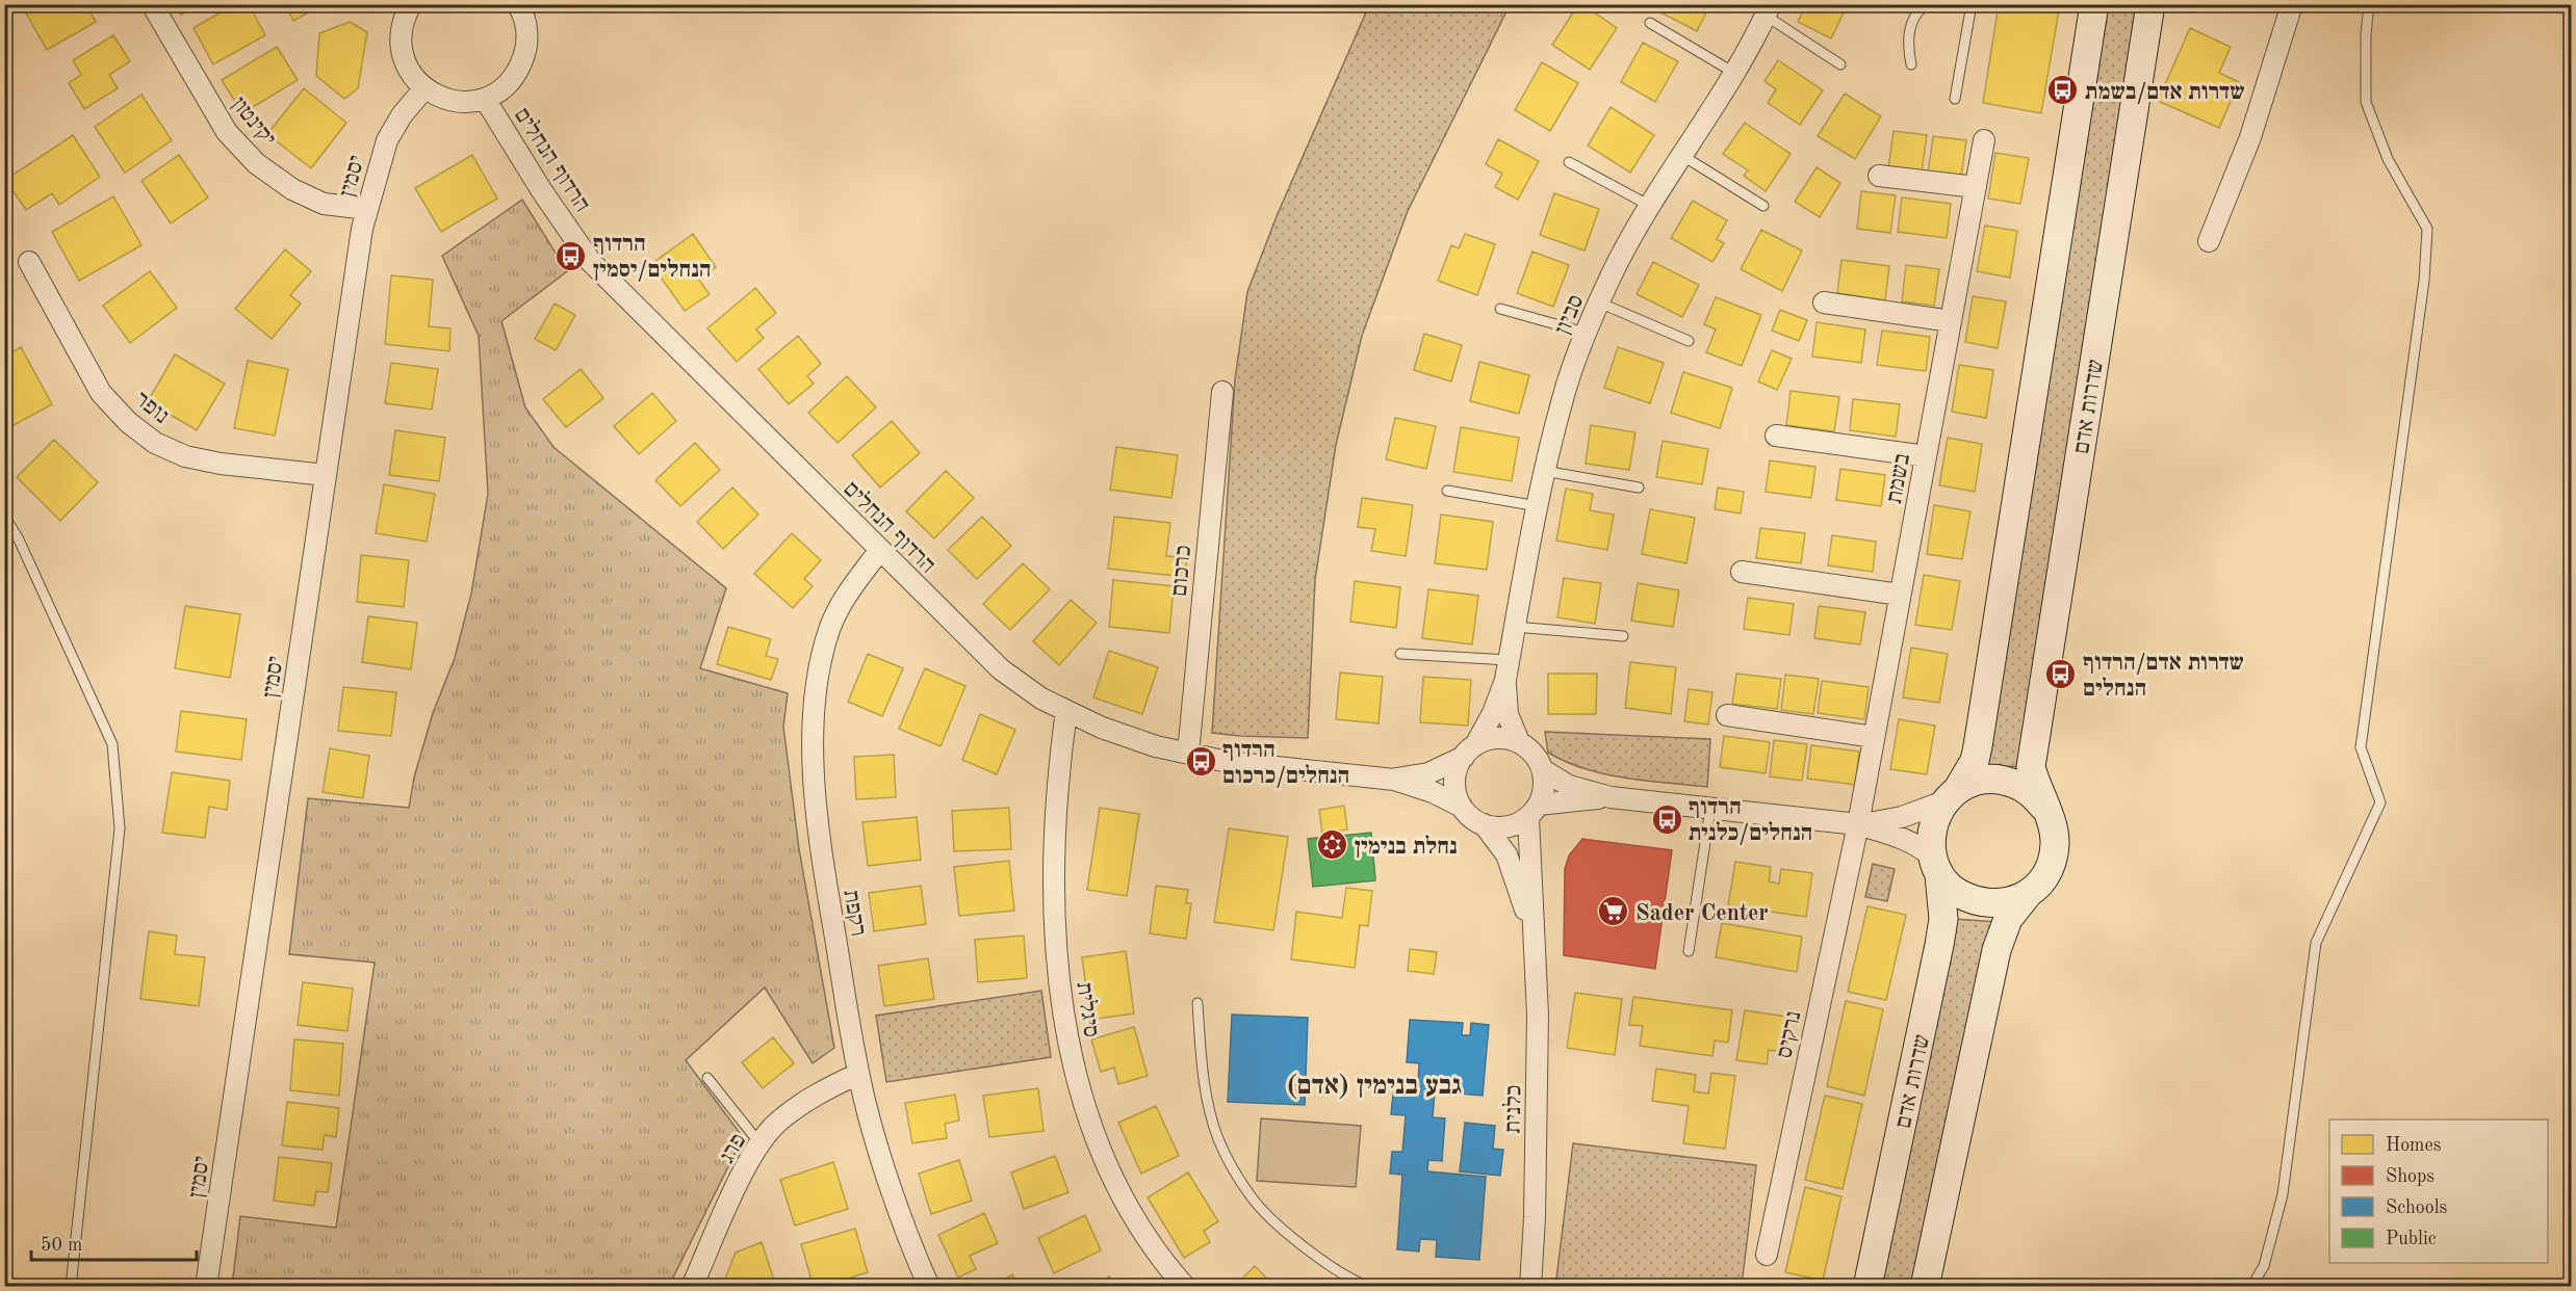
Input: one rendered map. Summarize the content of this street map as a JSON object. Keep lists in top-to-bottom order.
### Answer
{
  "streets": {
    "street": [
      "יקינטון",
      "הרדוף הנחלים",
      "יסמין",
      "סביון",
      "נופר",
      "שדרות אדם",
      "בשמת",
      "כרכום",
      "רקפת",
      "סיגלית",
      "נרקיס",
      "כלנית",
      "פרג"
    ]
  },
  "crossings": [
    ["יקינטון", "יסמין"],
    ["הרדוף הנחלים", "סביון"],
    ["הרדוף הנחלים", "כרכום"],
    ["הרדוף הנחלים", "רקפת"],
    ["הרדוף הנחלים", "סיגלית"],
    ["הרדוף הנחלים", "כלנית"],
    ["יסמין", "נופר"],
    ["סביון", "כלנית"],
    ["בשמת", "נרקיס"],
    ["רקפת", "פרג"]
  ],
  "districts": ["גבע בנימין (אדם)"],
  "places": {
    "bus stop": [
      "שדרות אדם/בשמת",
      "הרדוף הנחלים/יסמין",
      "שדרות אדם/הרדוף הנחלים",
      "הרדוף הנחלים/כרכום",
      "הרדוף הנחלים/כלנית"
    ],
    "synagogue": ["נחלת בנימין"],
    "supermarket": ["Sader Center"]
  },
  "legend": [
    "Homes",
    "Shops",
    "Schools",
    "Public"
  ],
  "scale_bar": "50 m"
}
